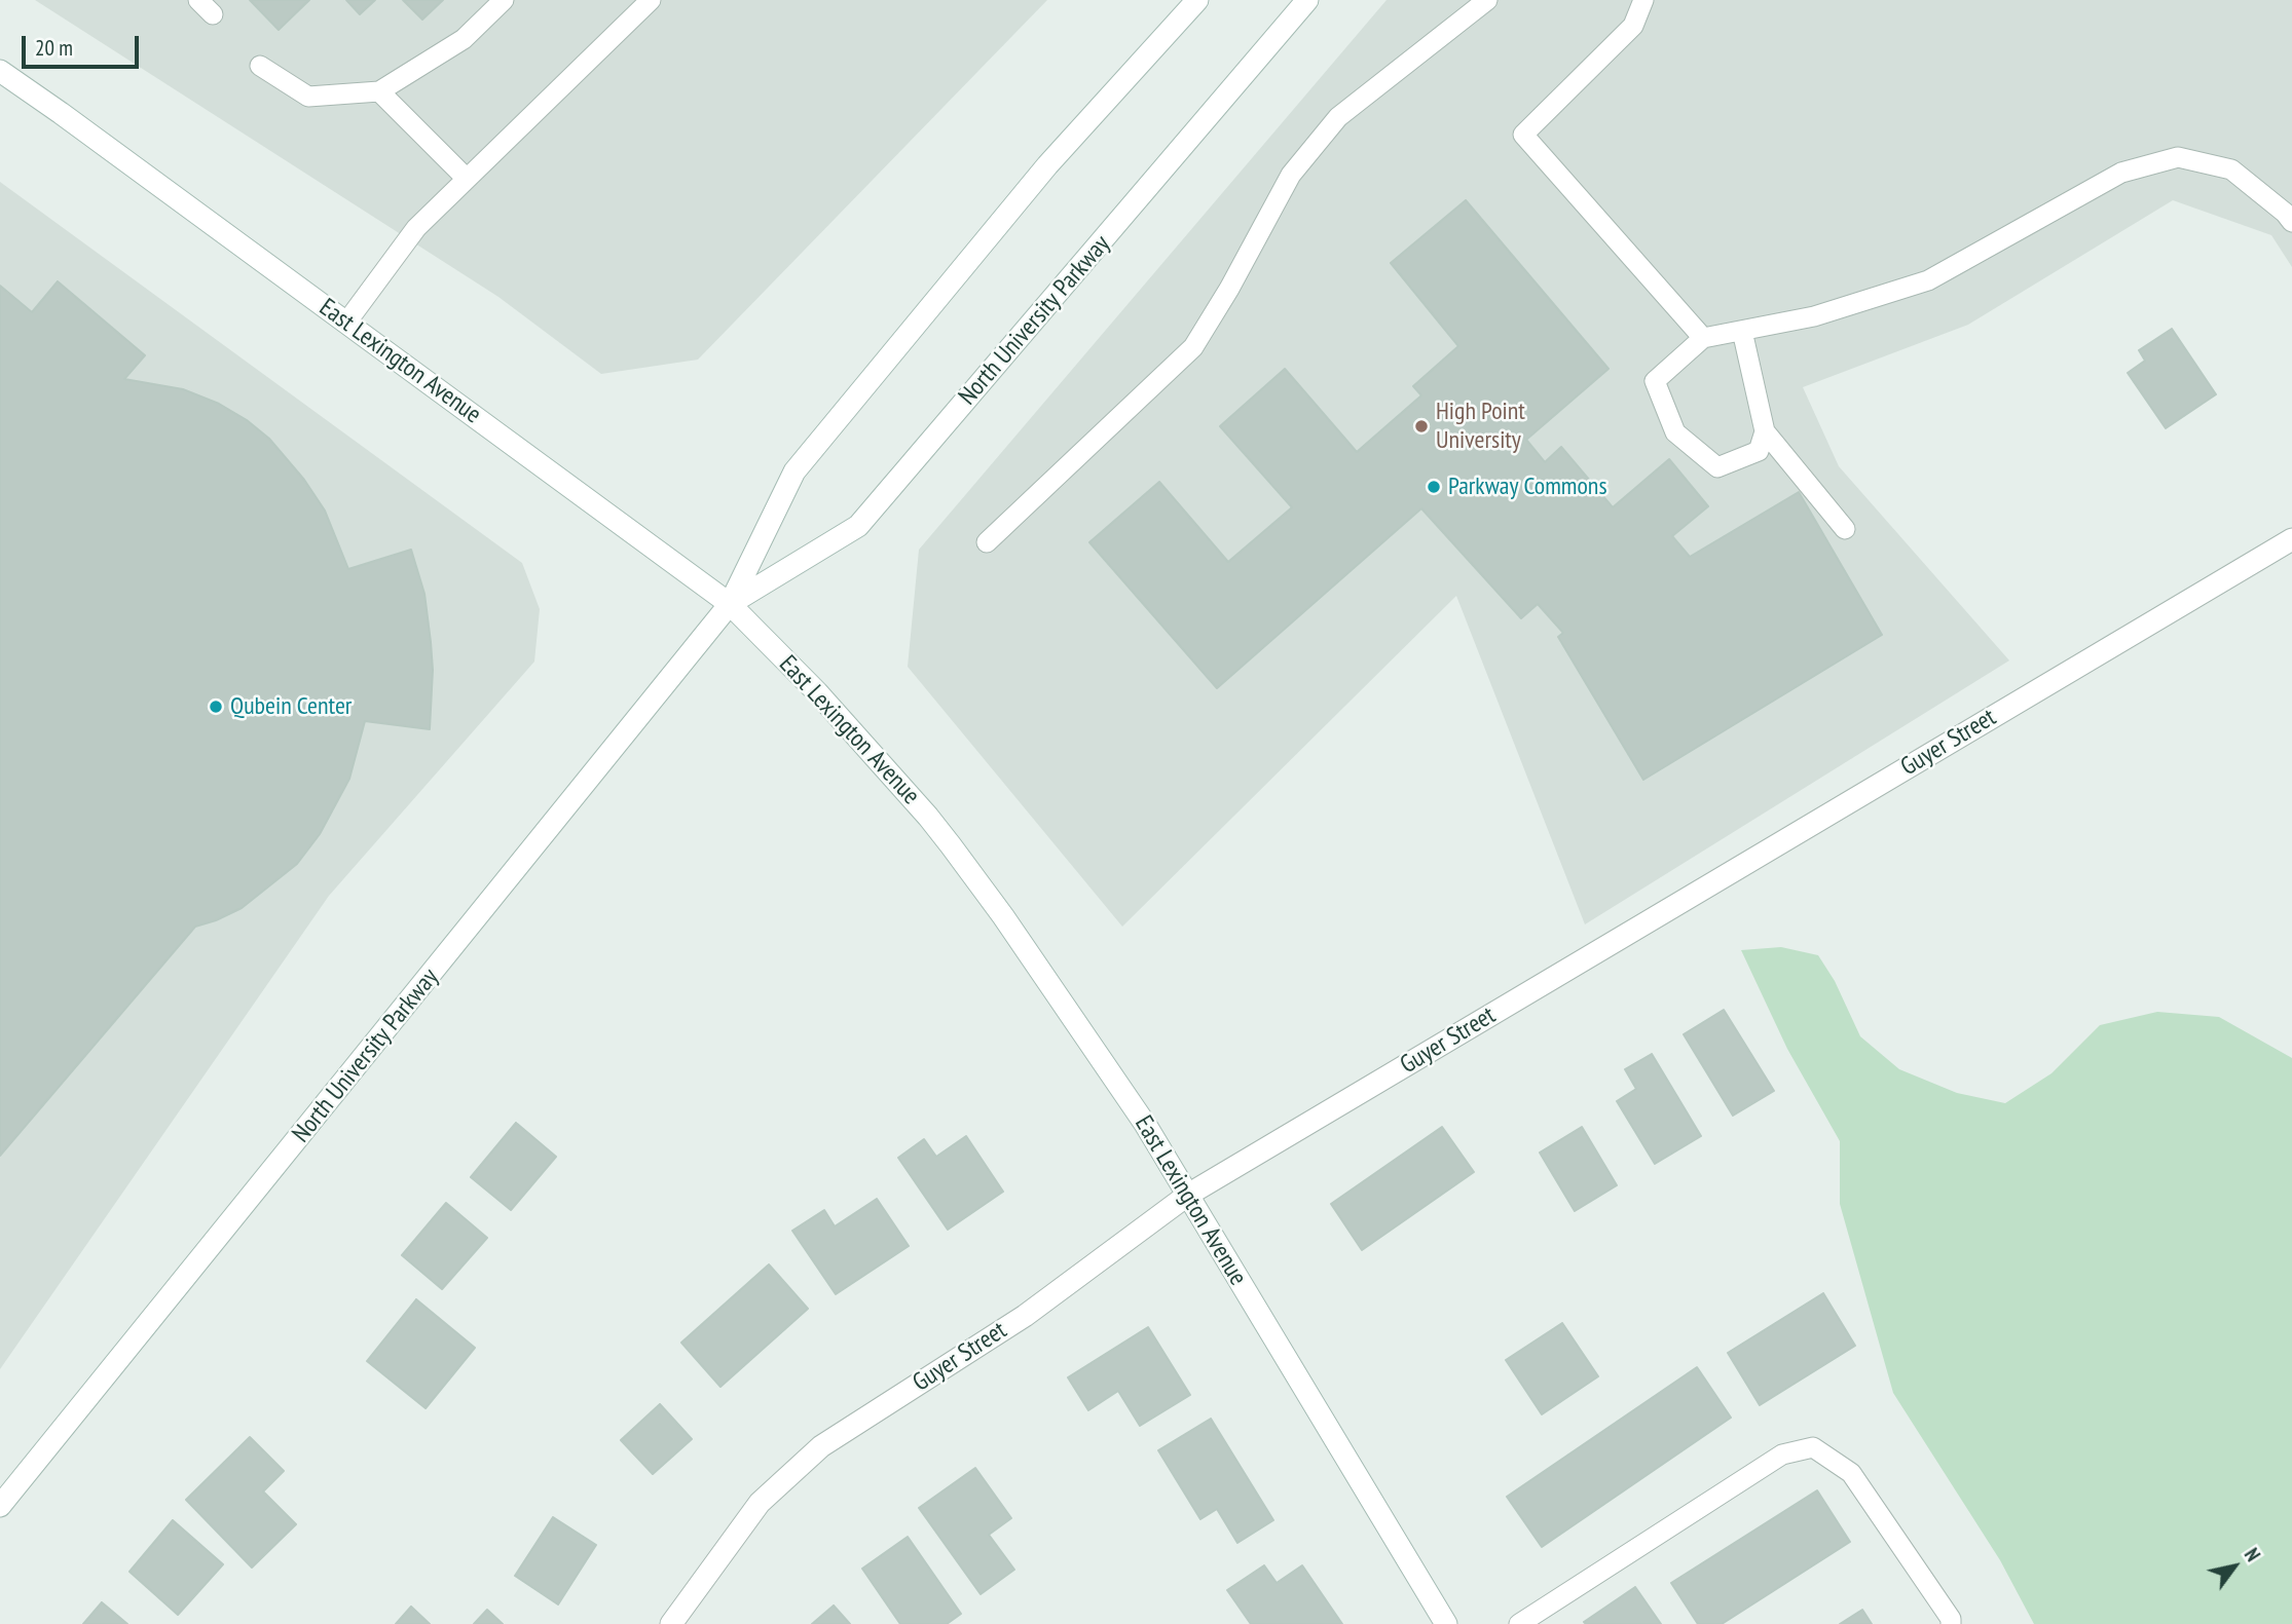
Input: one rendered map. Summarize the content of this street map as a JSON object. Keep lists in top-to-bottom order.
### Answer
{
  "streets": {
    "main road": ["North University Parkway", "East Lexington Avenue", "Guyer Street"]
  },
  "crossings": [
    ["North University Parkway", "East Lexington Avenue"],
    ["East Lexington Avenue", "Guyer Street"]
  ],
  "places": ["High Point University", "Parkway Commons", "Qubein Center"],
  "scale_bar": "20 m",
  "north": "top right"
}
